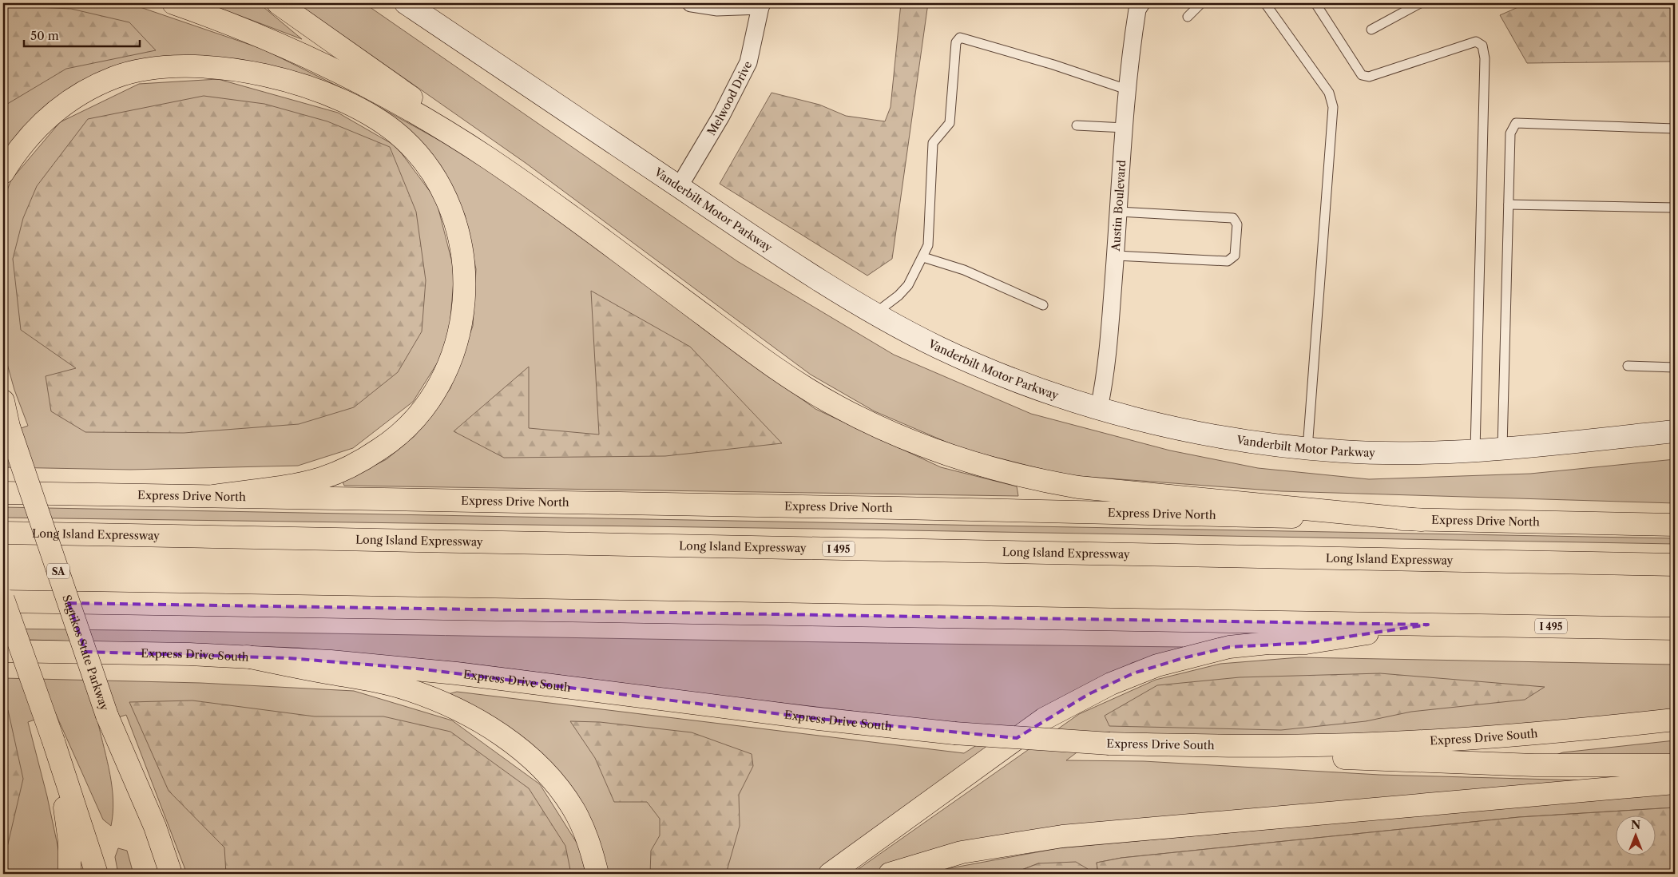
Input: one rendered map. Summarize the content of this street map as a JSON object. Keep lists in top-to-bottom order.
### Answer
{
  "streets": {
    "highway": [
      "Express Drive North",
      "Long Island Expressway",
      "I 495",
      "SA",
      "Sagtikos State Parkway",
      "Express Drive South"
    ],
    "main road": ["Vanderbilt Motor Parkway"],
    "street": ["Melwood Drive", "Austin Boulevard"]
  },
  "crossings": [
    ["Melwood Drive", "Vanderbilt Motor Parkway"],
    ["Austin Boulevard", "Vanderbilt Motor Parkway"]
  ],
  "scale_bar": "50 m",
  "north": "top"
}
